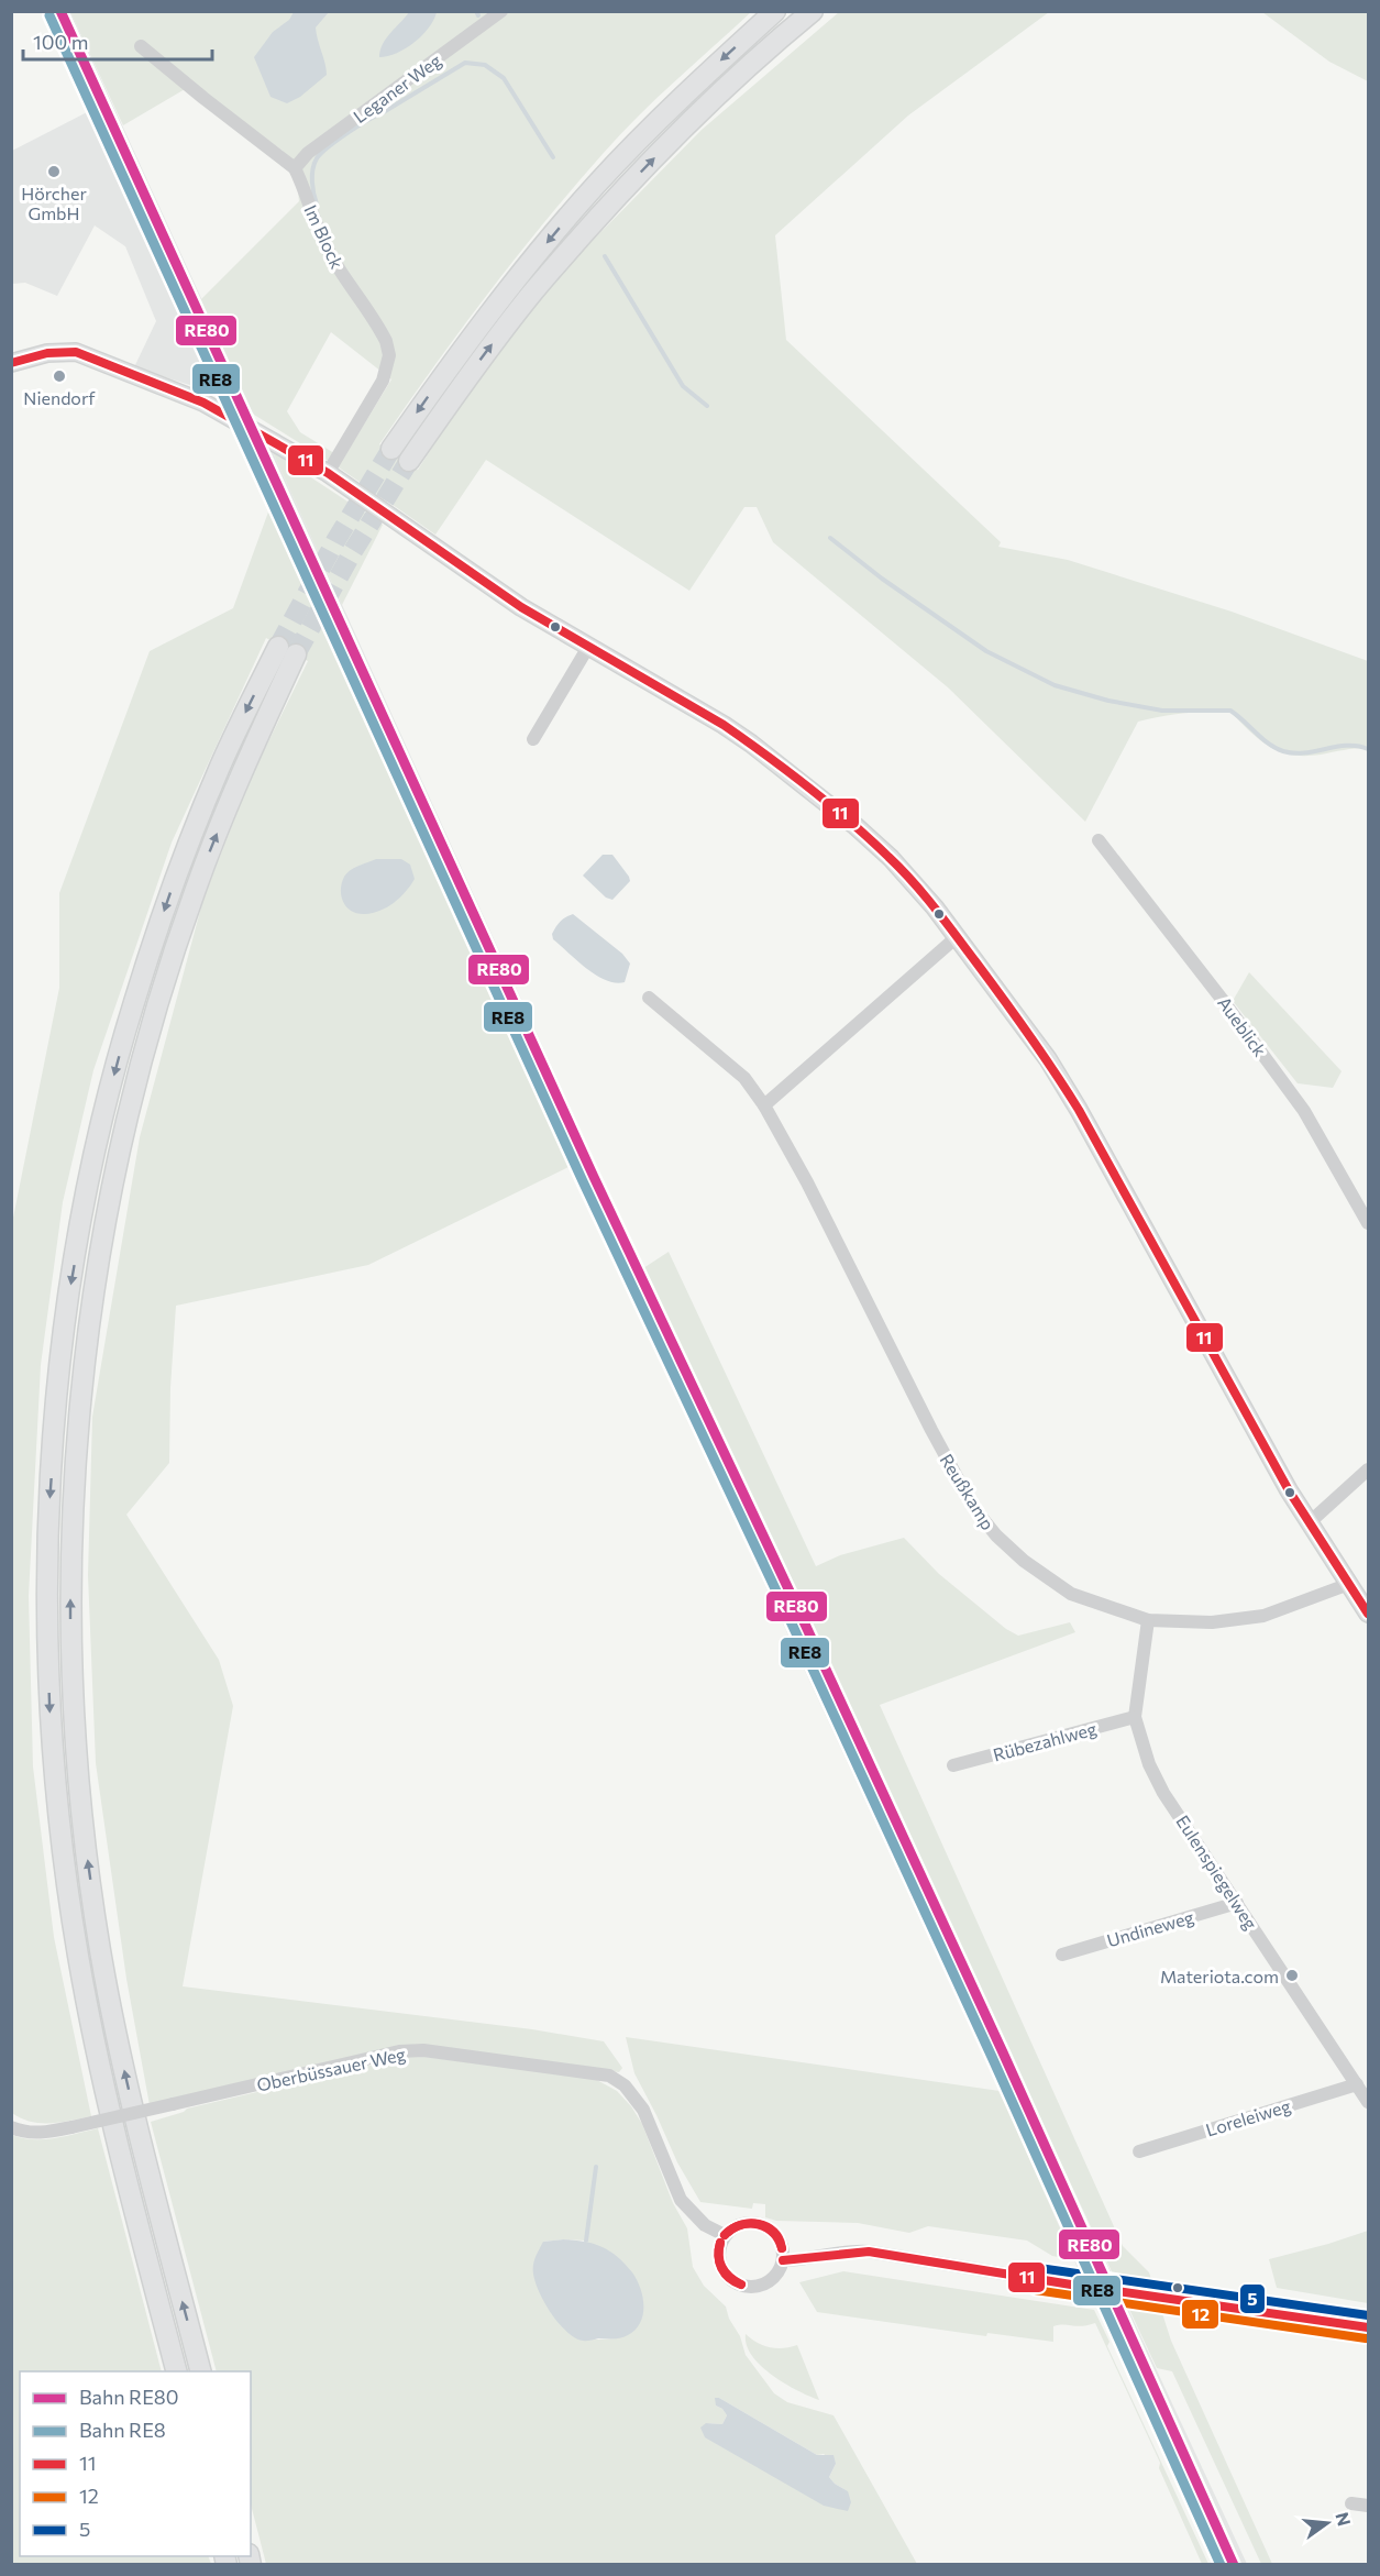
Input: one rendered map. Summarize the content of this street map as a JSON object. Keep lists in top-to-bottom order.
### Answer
{
  "streets": {
    "street": [
      "Leganer Weg",
      "Im Block",
      "Aueblick",
      "Reußkamp",
      "Rübezahlweg",
      "Eulenspiegelweg",
      "Undineweg",
      "Oberbüssauer Weg",
      "Loreleiweg"
    ]
  },
  "crossings": [
    ["Leganer Weg", "Im Block"],
    ["Reußkamp", "Eulenspiegelweg"],
    ["Rübezahlweg", "Eulenspiegelweg"],
    ["Eulenspiegelweg", "Undineweg"],
    ["Eulenspiegelweg", "Loreleiweg"]
  ],
  "places": ["Hörcher GmbH", "Niendorf", "Materiota.com"],
  "lines": [
    "rail line RE80",
    "rail line RE8",
    "transit line 11",
    "transit line 5",
    "transit line 12"
  ],
  "legend": [
    "Bahn RE80",
    "Bahn RE8",
    "11",
    "12",
    "5"
  ],
  "scale_bar": "100 m",
  "north": "right"
}
